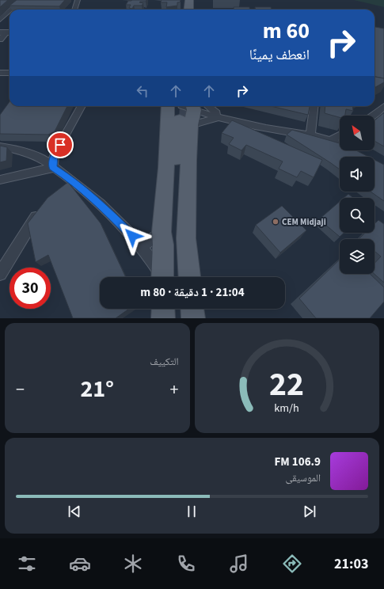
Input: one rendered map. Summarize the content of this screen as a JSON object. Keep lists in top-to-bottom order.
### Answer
{
  "places": ["CEM Midjaji"],
  "north": "top left",
  "page": {
    "turn": ["60 m", "انعطف يمينًا"],
    "limit": "30",
    "trip": "21:04 · 1 دقيقة · 80 m",
    "tile": "التكييف",
    "heat": ["−", "21°", "+"],
    "song": ["106.9 FM", "الموسيقى"],
    "tabs": "21:03",
    "gauge": ["22", "km/h"]
  }
}
